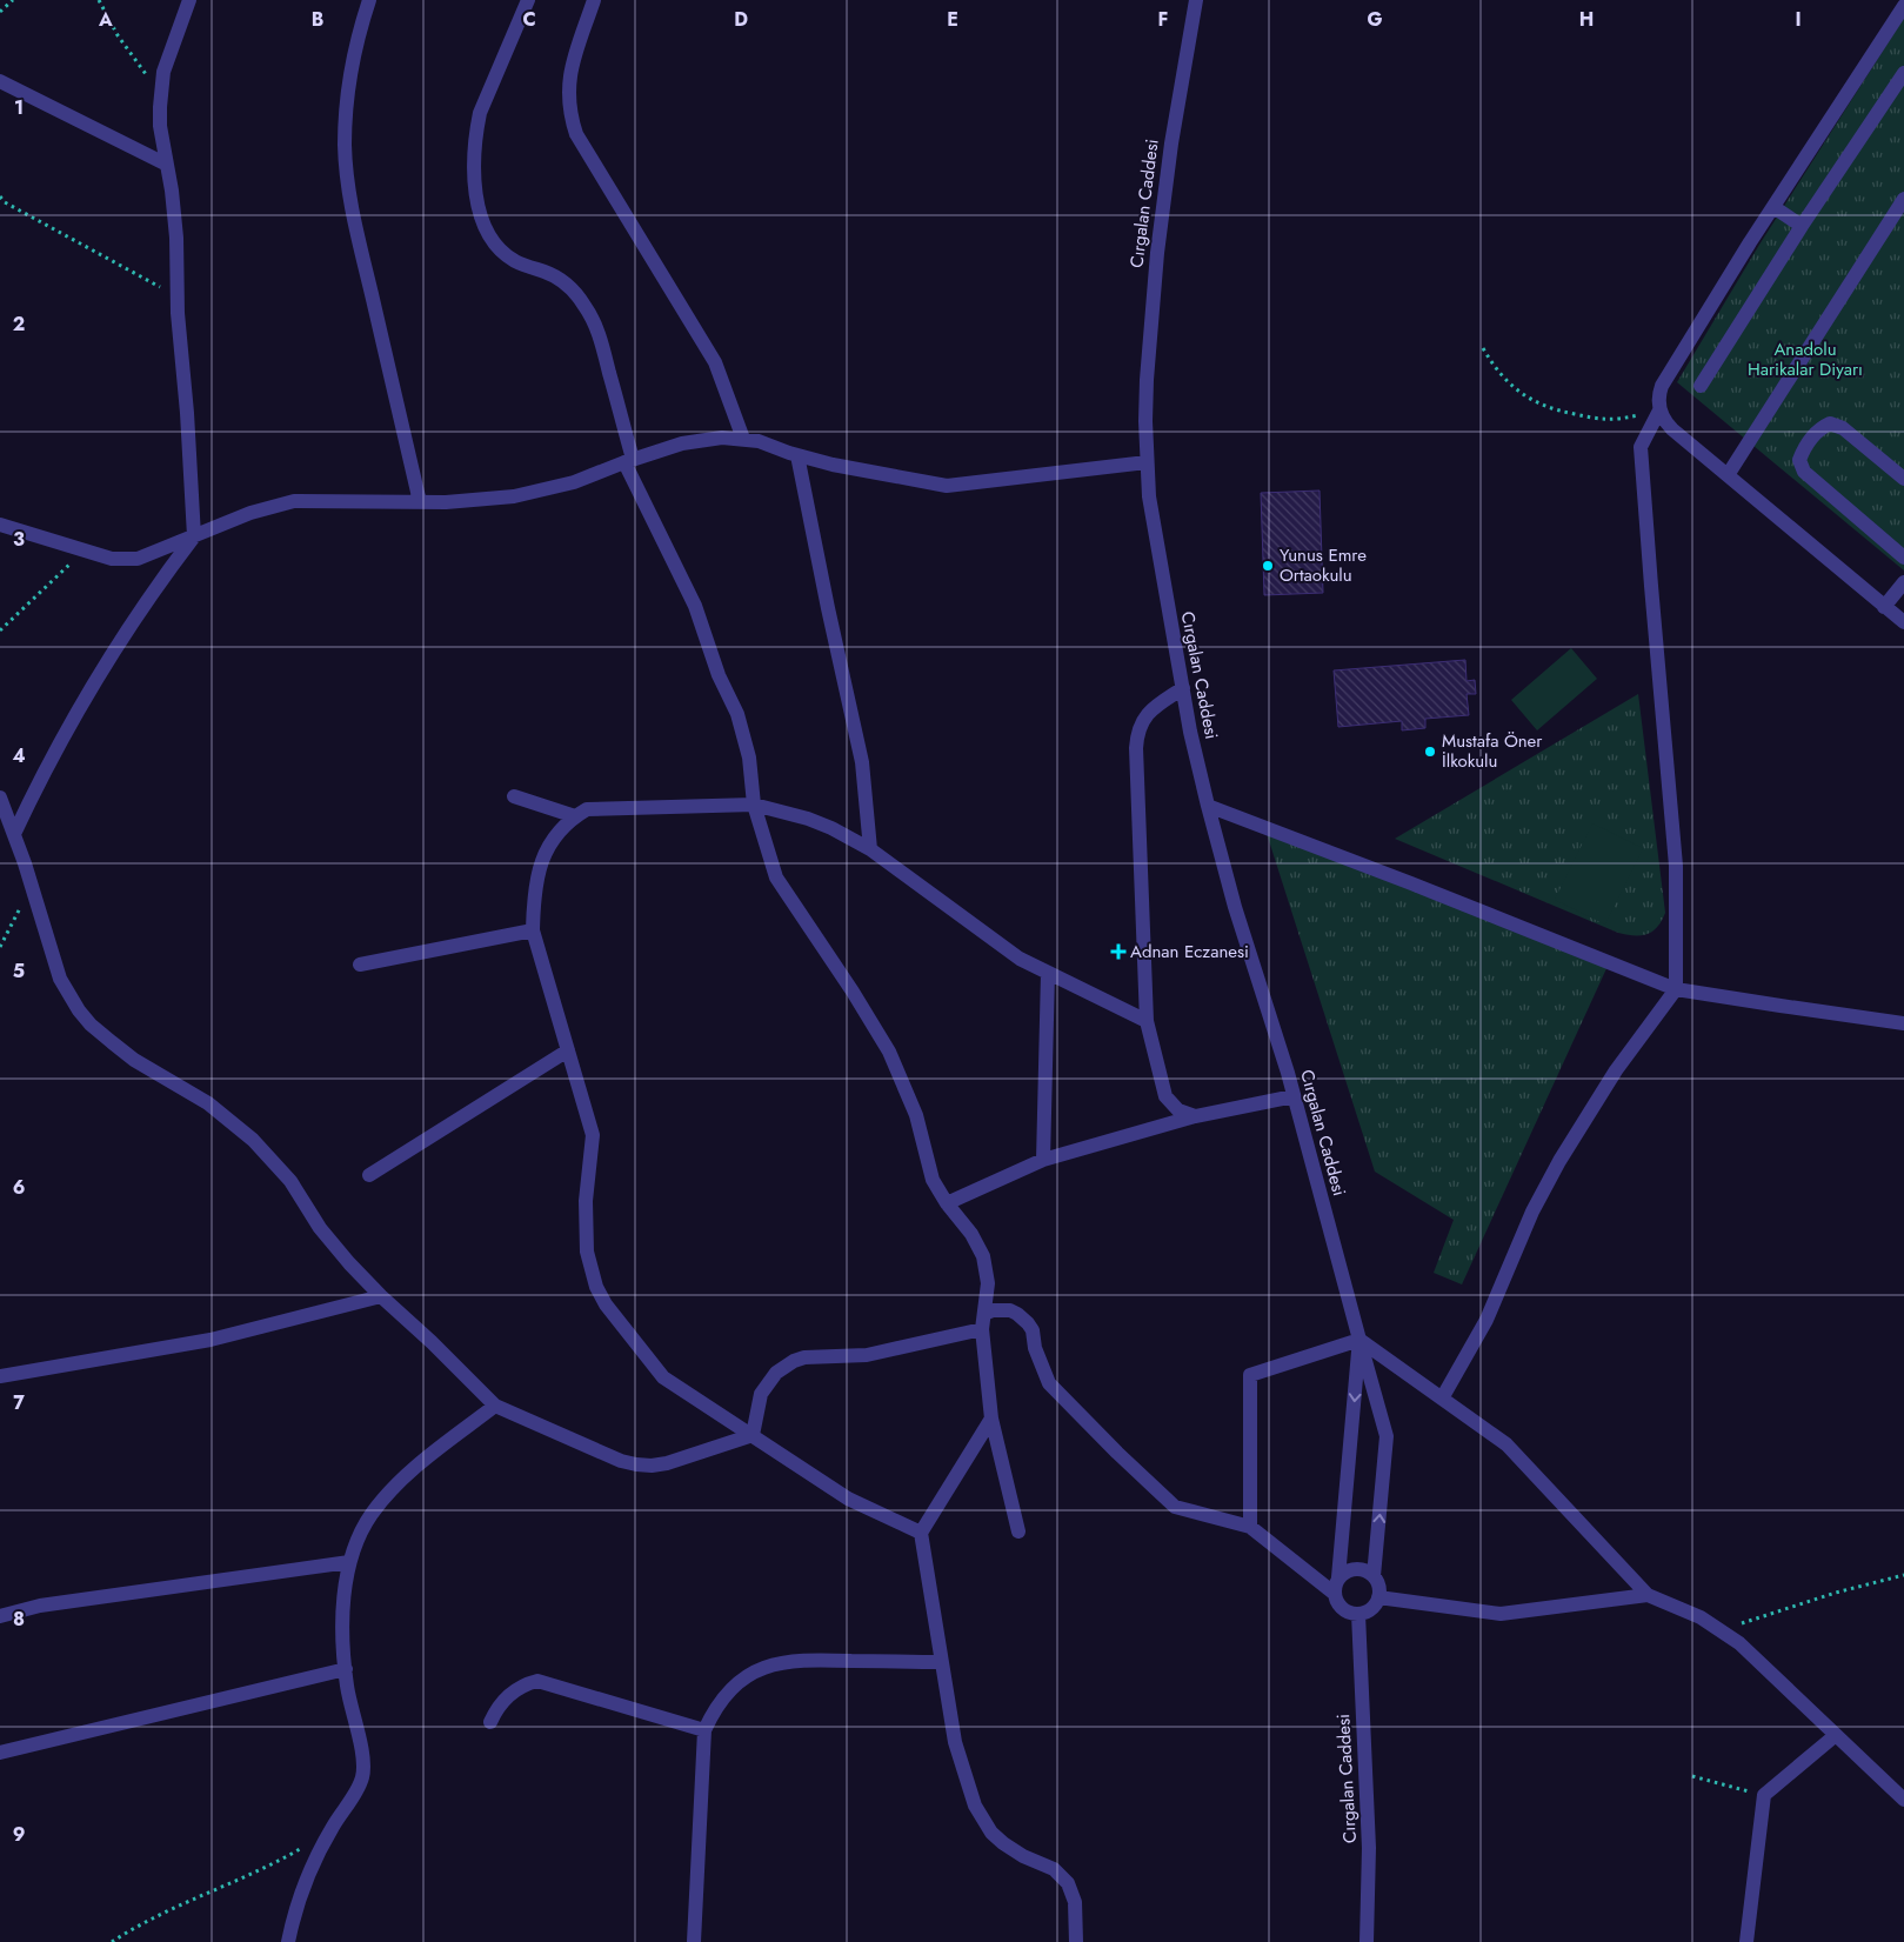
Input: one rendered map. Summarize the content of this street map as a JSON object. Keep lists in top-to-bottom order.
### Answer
{
  "streets": {
    "street": ["Cırgalan Caddesi"]
  },
  "parks": ["Anadolu Harikalar Diyarı"],
  "places": {
    "other": ["Yunus Emre Ortaokulu", "Mustafa Öner İlkokulu"],
    "health": ["Adnan Eczanesi"]
  },
  "grid": {
    "columns": [
      "A",
      "B",
      "C",
      "D",
      "E",
      "F",
      "G",
      "H",
      "I"
    ],
    "rows": [
      "1",
      "2",
      "3",
      "4",
      "5",
      "6",
      "7",
      "8",
      "9"
    ]
  }
}
